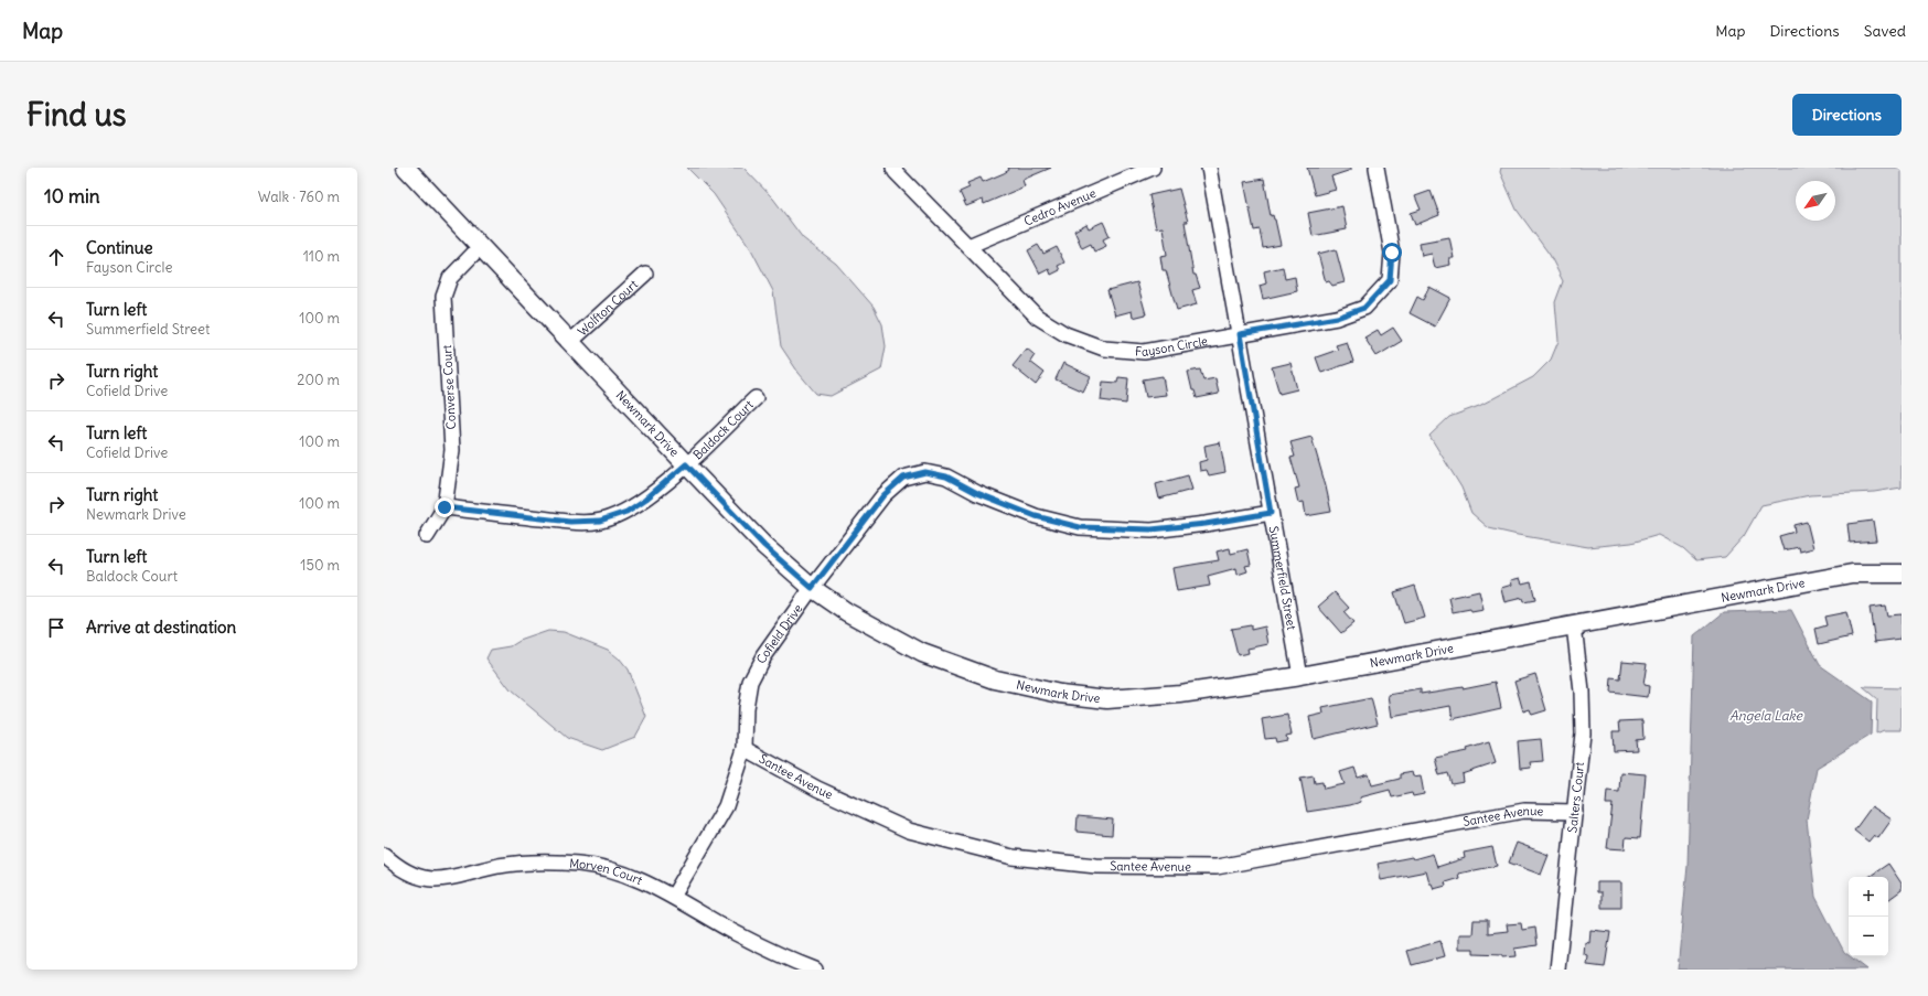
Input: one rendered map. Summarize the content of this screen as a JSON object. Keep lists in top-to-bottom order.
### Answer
{
  "streets": {
    "street": [
      "Cedro Avenue",
      "Wolfton Court",
      "Fayson Circle",
      "Converse Court",
      "Newmark Drive",
      "Baldock Court",
      "Summerfield Street",
      "Cofield Drive",
      "Santee Avenue",
      "Salters Court",
      "Morven Court"
    ]
  },
  "crossings": [
    ["Cedro Avenue", "Fayson Circle"],
    ["Wolfton Court", "Newmark Drive"],
    ["Fayson Circle", "Summerfield Street"],
    ["Converse Court", "Newmark Drive"],
    ["Converse Court", "Baldock Court"],
    ["Newmark Drive", "Baldock Court"],
    ["Newmark Drive", "Summerfield Street"],
    ["Newmark Drive", "Cofield Drive"],
    ["Newmark Drive", "Salters Court"],
    ["Summerfield Street", "Cofield Drive"],
    ["Cofield Drive", "Santee Avenue"],
    ["Cofield Drive", "Morven Court"],
    ["Santee Avenue", "Salters Court"]
  ],
  "water": ["Angela Lake"],
  "north": "bottom left",
  "page": {
    "header": "Map",
    "nav": ["Map", "Directions", "Saved"],
    "buttons": "Directions",
    "title": "Find us",
    "heading": ["10 min", "Walk · 760 m"],
    "list": [
      ["Continue", "Fayson Circle", "110 m"],
      ["Turn left", "Summerfield Street", "100 m"],
      ["Turn right", "Cofield Drive", "200 m"],
      ["Turn left", "Cofield Drive", "100 m"],
      ["Turn right", "Newmark Drive", "100 m"],
      ["Turn left", "Baldock Court", "150 m"],
      "Arrive at destination"
    ],
    "map_buttons": ["+", "−"]
  }
}
